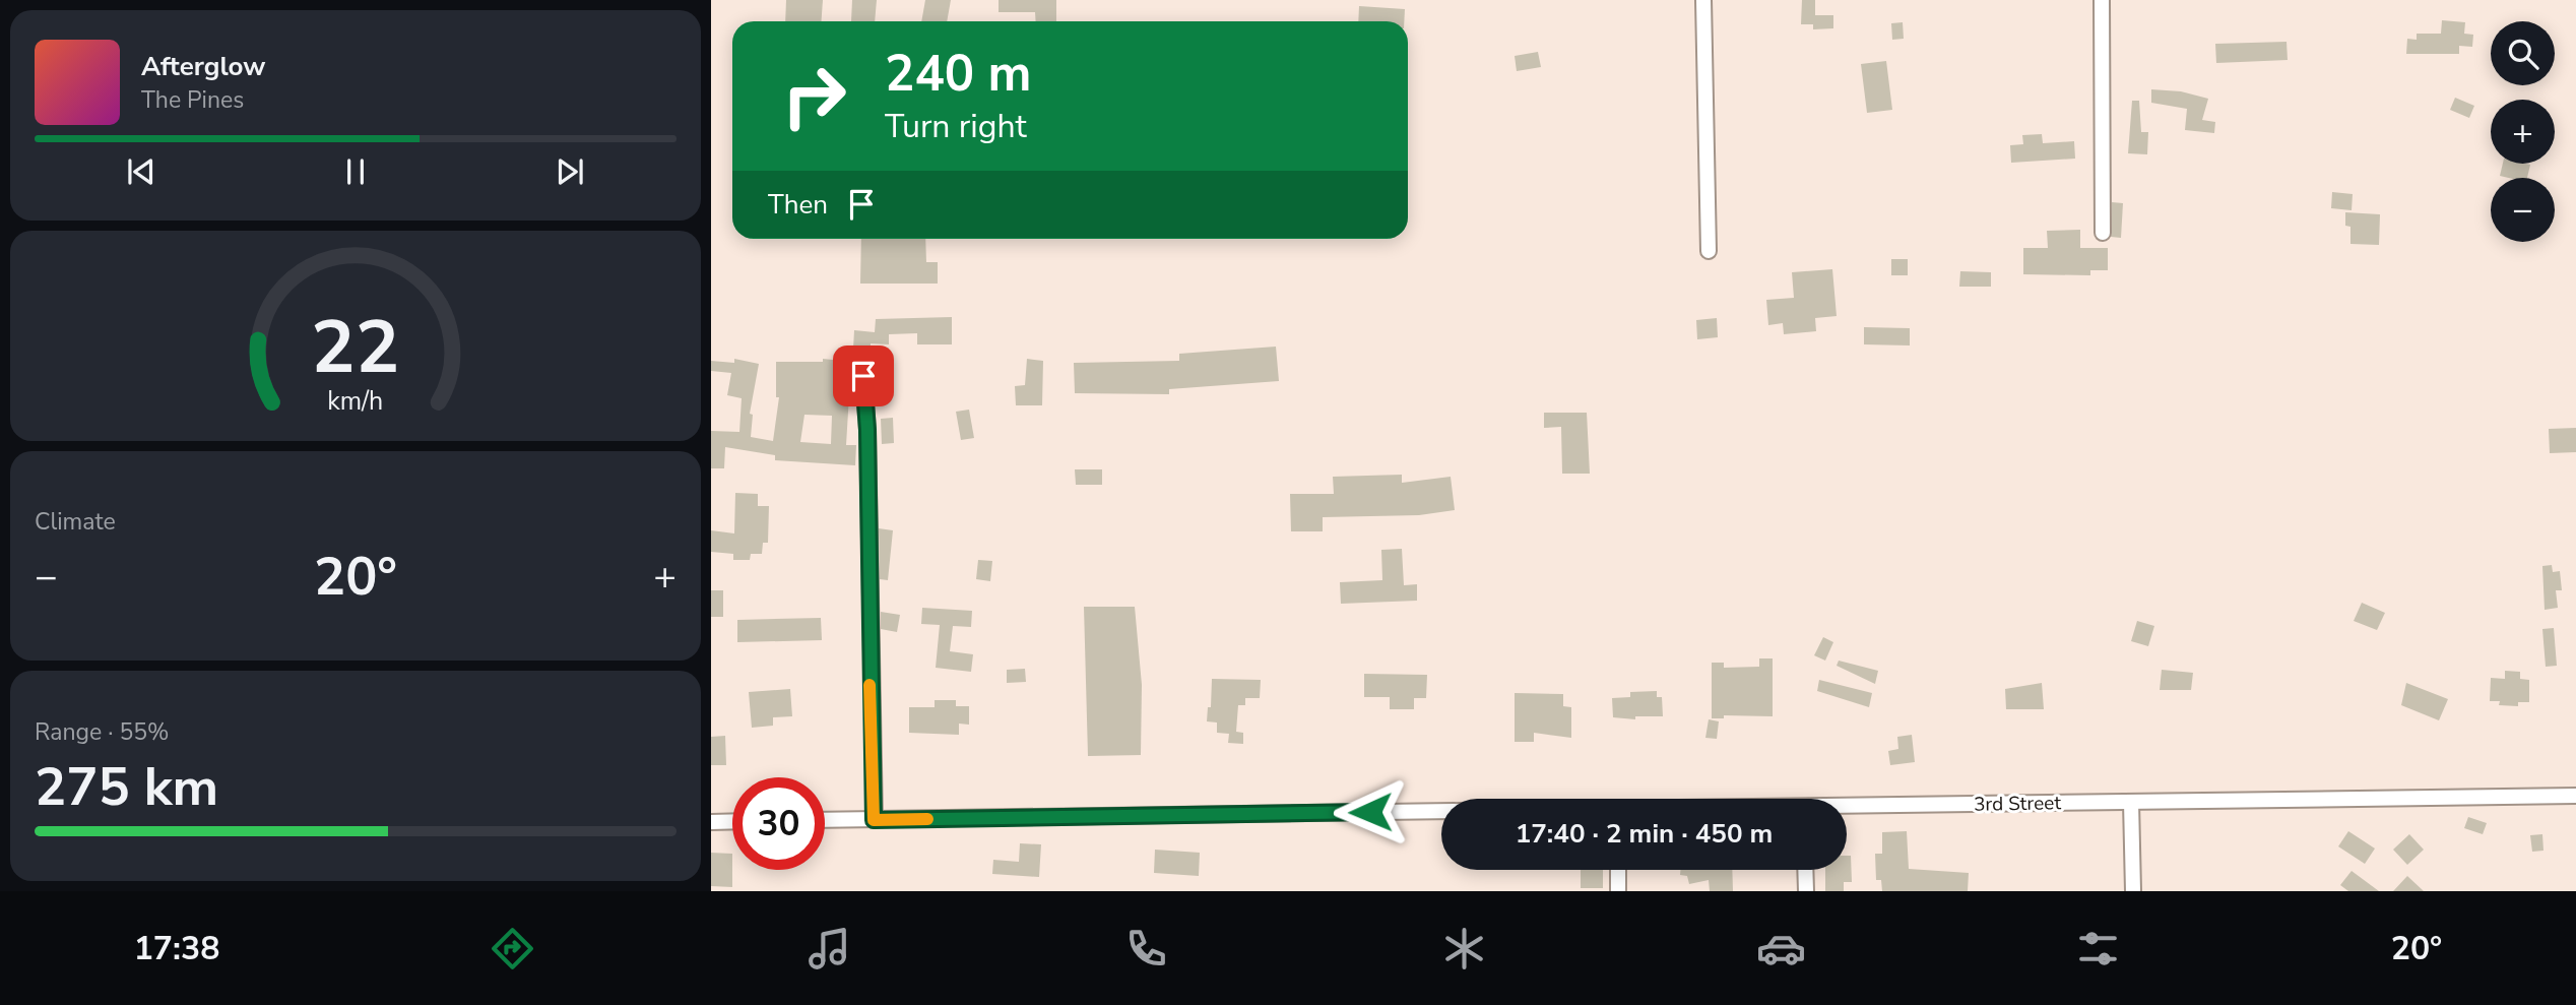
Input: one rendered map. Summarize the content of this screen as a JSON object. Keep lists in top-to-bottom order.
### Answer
{
  "streets": {
    "street": ["3rd Street"]
  },
  "page": {
    "map_buttons": ["+", "−"],
    "turn": ["240 m", "Turn right"],
    "song": ["Afterglow", "The Pines"],
    "then": "Then",
    "tile": [
      "Climate",
      ["Range · 55%", "275 km"]
    ],
    "heat": ["−", "20°", "+"],
    "limit": "30",
    "trip": "17:40 · 2 min · 450 m",
    "tabs": ["17:38", "20°"],
    "gauge": ["22", "km/h"]
  }
}
